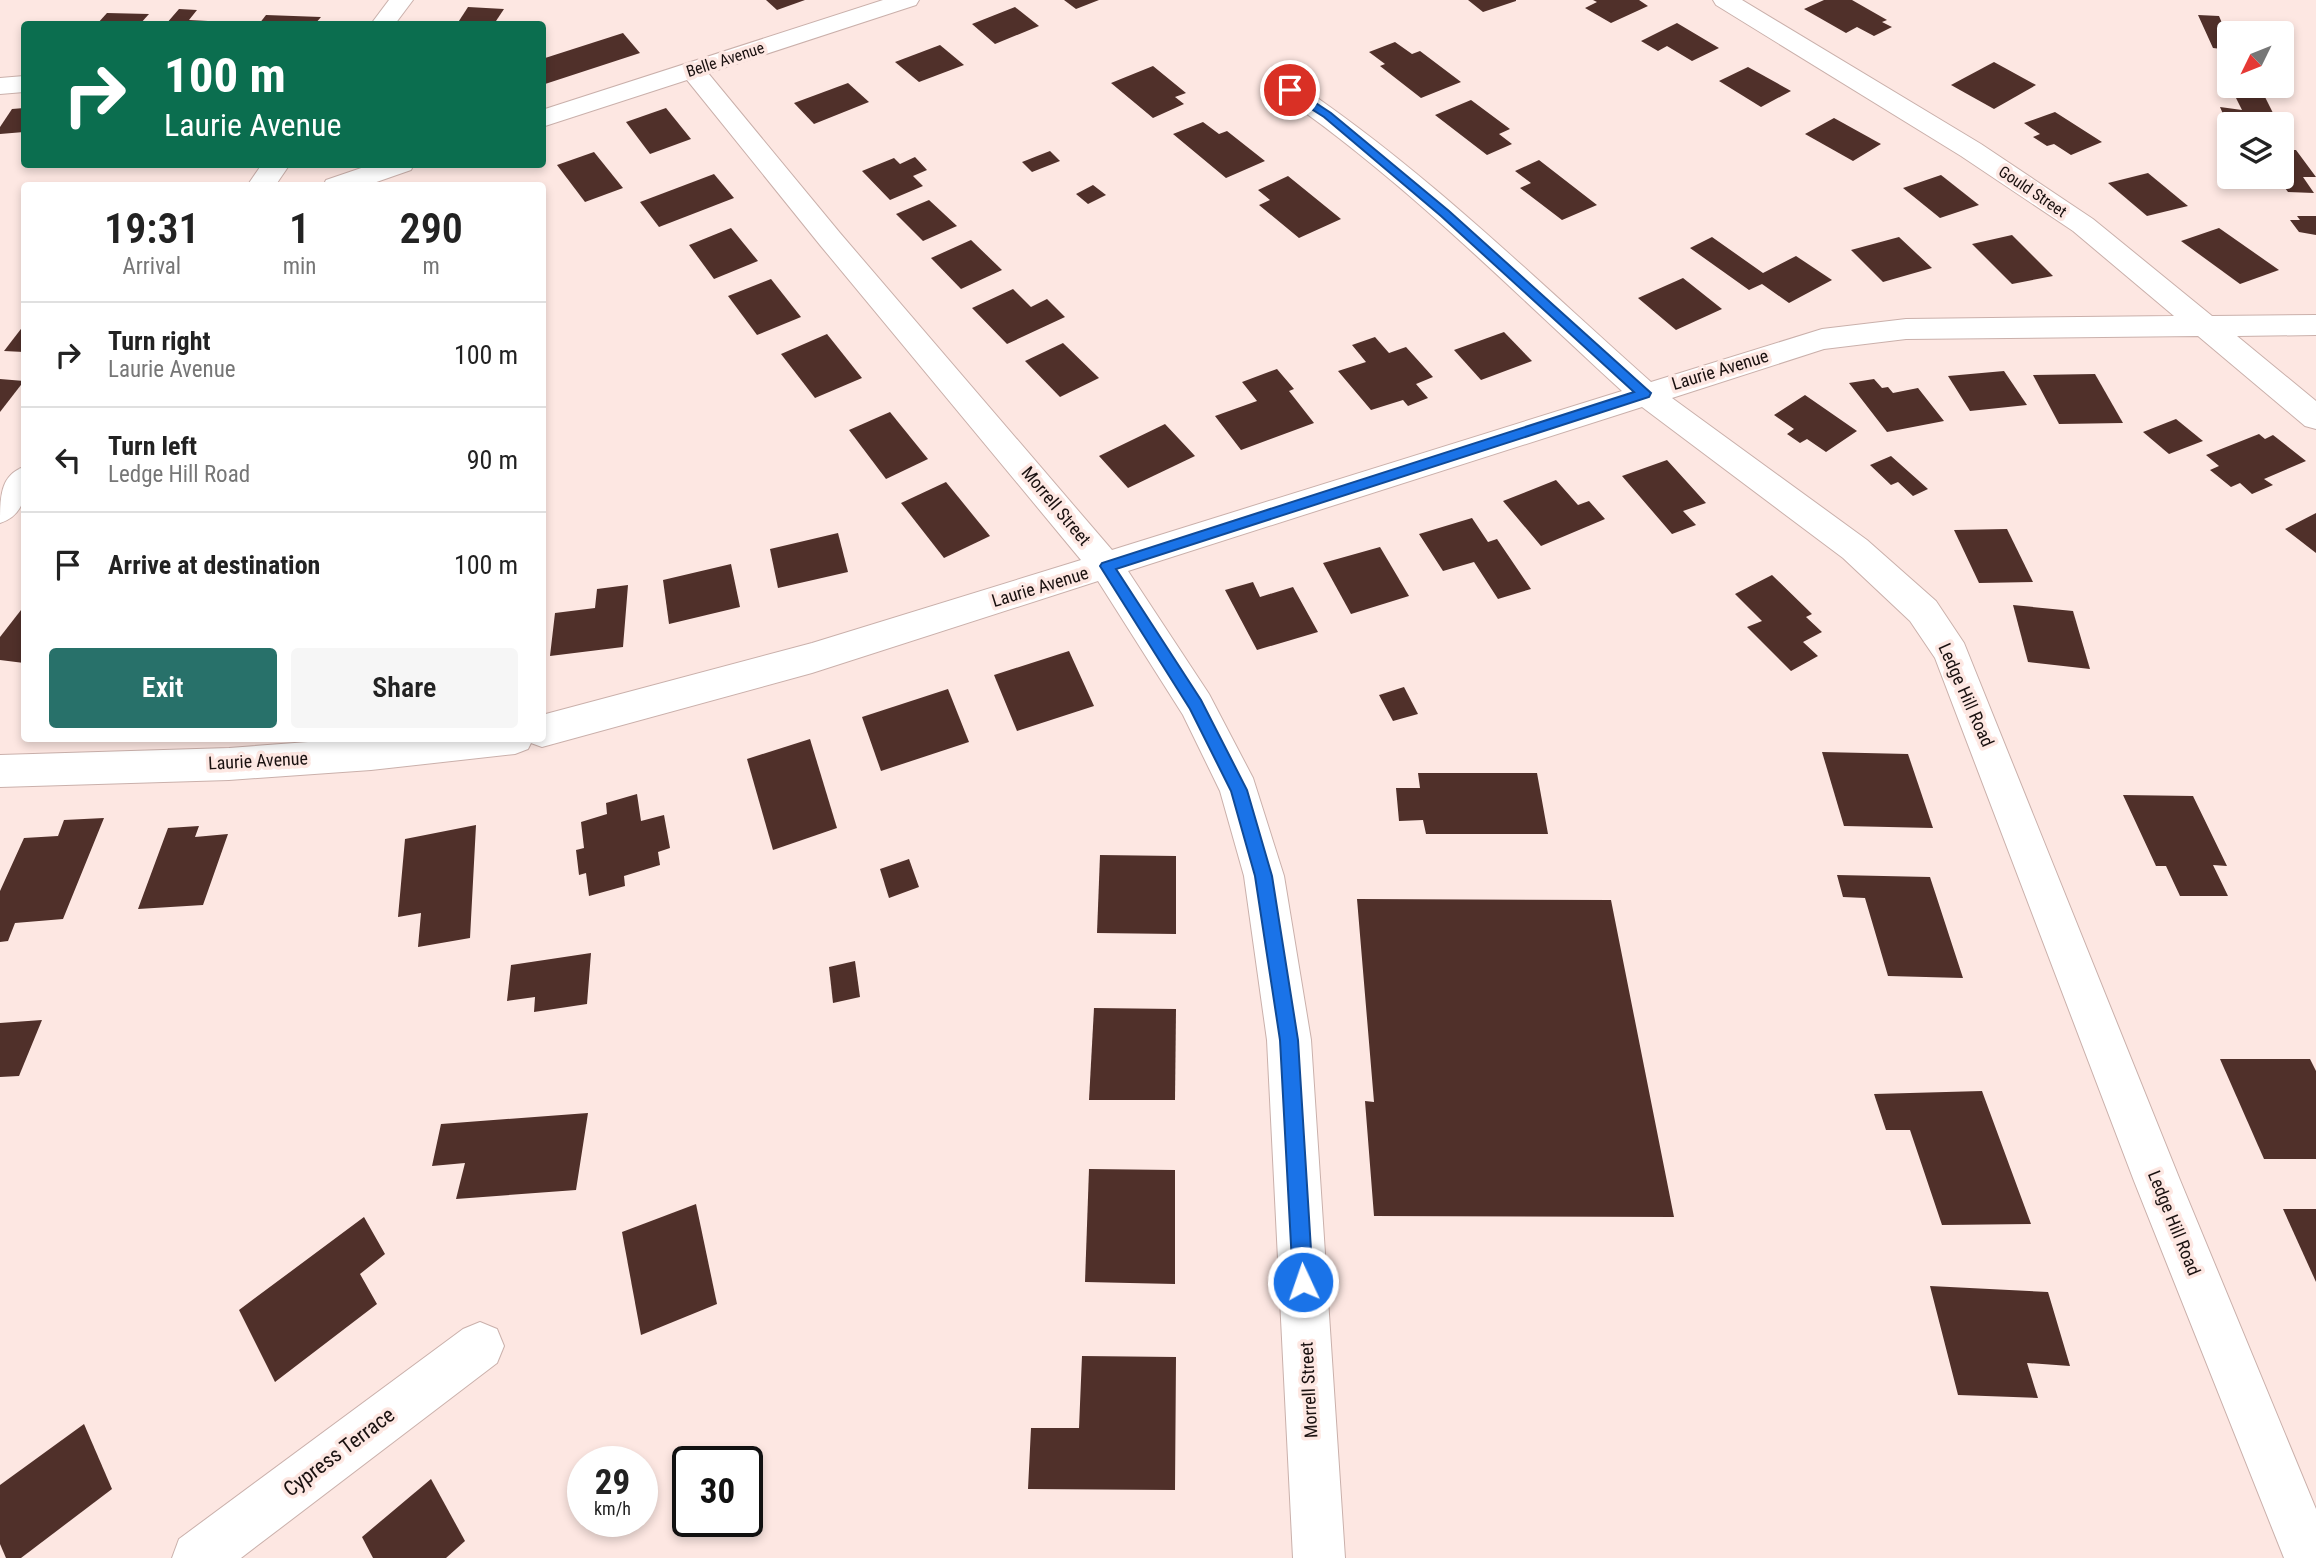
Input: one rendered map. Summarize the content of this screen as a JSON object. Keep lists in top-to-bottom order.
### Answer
{
  "streets": {
    "street": [
      "Belle Avenue",
      "Gould Street",
      "Laurie Avenue",
      "Morrell Street",
      "Ledge Hill Road",
      "Cypress Terrace"
    ]
  },
  "crossings": [
    ["Belle Avenue", "Morrell Street"],
    ["Gould Street", "Laurie Avenue"],
    ["Laurie Avenue", "Morrell Street"],
    ["Laurie Avenue", "Ledge Hill Road"]
  ],
  "north": "bottom left",
  "page": {
    "turn": ["100 m", "Laurie Avenue"],
    "eta": [
      "19:31",
      "Arrival",
      "1",
      "min",
      "290",
      "m"
    ],
    "list": [
      {
        "name": "Turn right",
        "note": "Laurie Avenue",
        "value": "100 m"
      },
      {
        "name": "Turn left",
        "note": "Ledge Hill Road",
        "value": "90 m"
      },
      {
        "name": "Arrive at destination",
        "value": "100 m"
      }
    ],
    "buttons": ["Exit", "Share"],
    "speed": "29 km/h",
    "limit": "30"
  }
}
